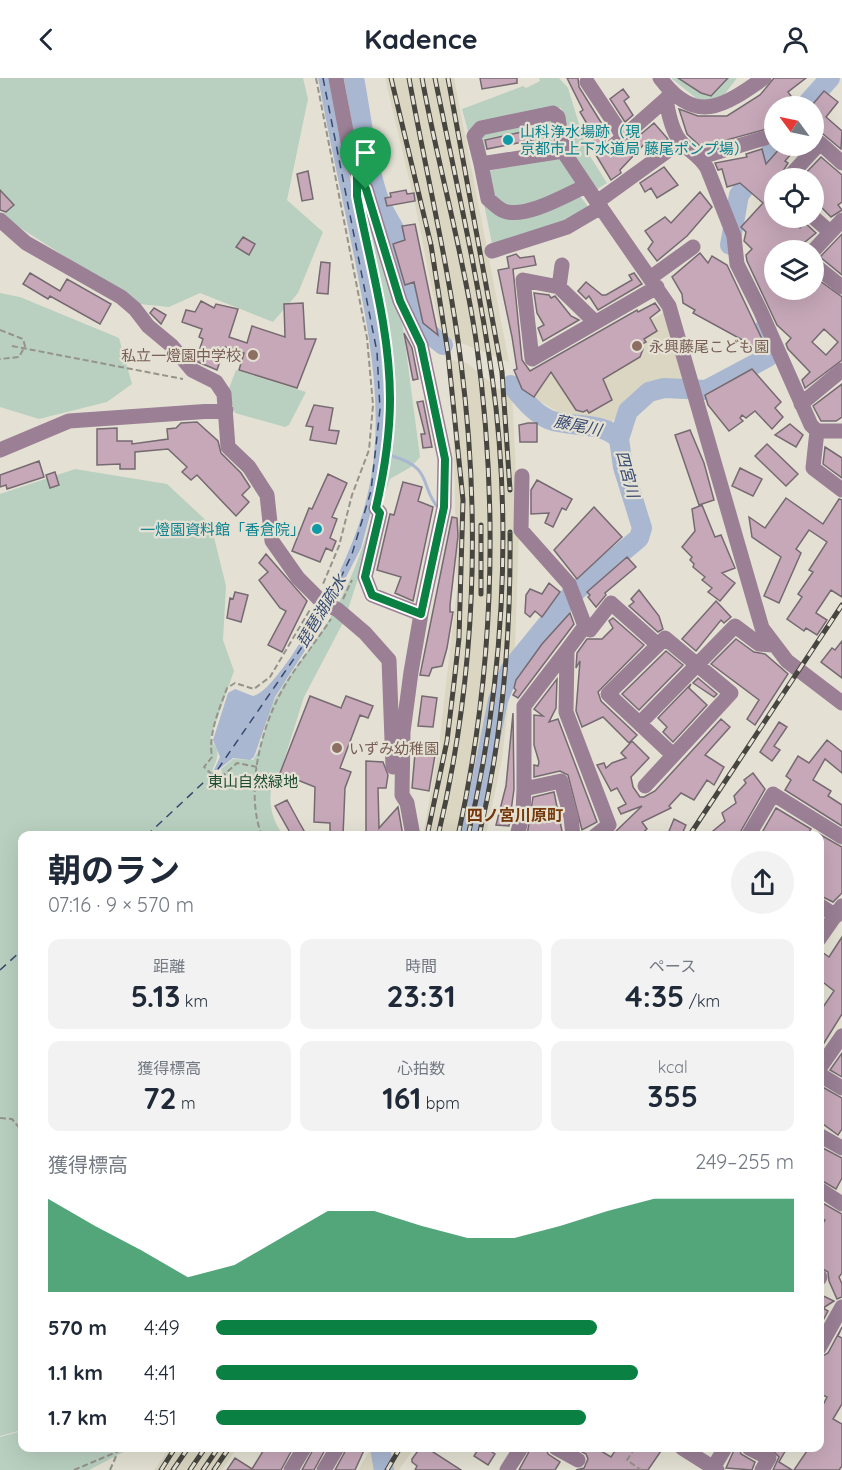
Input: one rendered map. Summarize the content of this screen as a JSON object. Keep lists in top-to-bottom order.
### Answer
{
  "districts": ["四ノ宮川原町"],
  "water": ["藤尾川", "四宮川", "琵琶湖疏水"],
  "parks": ["東山自然緑地"],
  "places": [
    "山科浄水場跡（現 京都市上下水道局 藤尾ポンプ場）",
    "永興藤尾こども園",
    "私立一燈園中学校",
    "一燈園資料館「香倉院」",
    "いずみ幼稚園"
  ],
  "north": "top left",
  "page": {
    "header": "Kadence",
    "heading": ["朝のラン", "07:16 · 9 × 570 m"],
    "stats": [
      ["距離", "5.13 km"],
      ["時間", "23:31"],
      ["ペース", "4:35 /km"],
      ["獲得標高", "72 m"],
      ["心拍数", "161 bpm"],
      ["kcal", "355"]
    ],
    "chart": ["獲得標高", "249–255 m"],
    "list": [
      {
        "name": "570 m",
        "note": "4:49"
      },
      {
        "name": "1.1 km",
        "note": "4:41"
      },
      {
        "name": "1.7 km",
        "note": "4:51"
      }
    ]
  }
}
